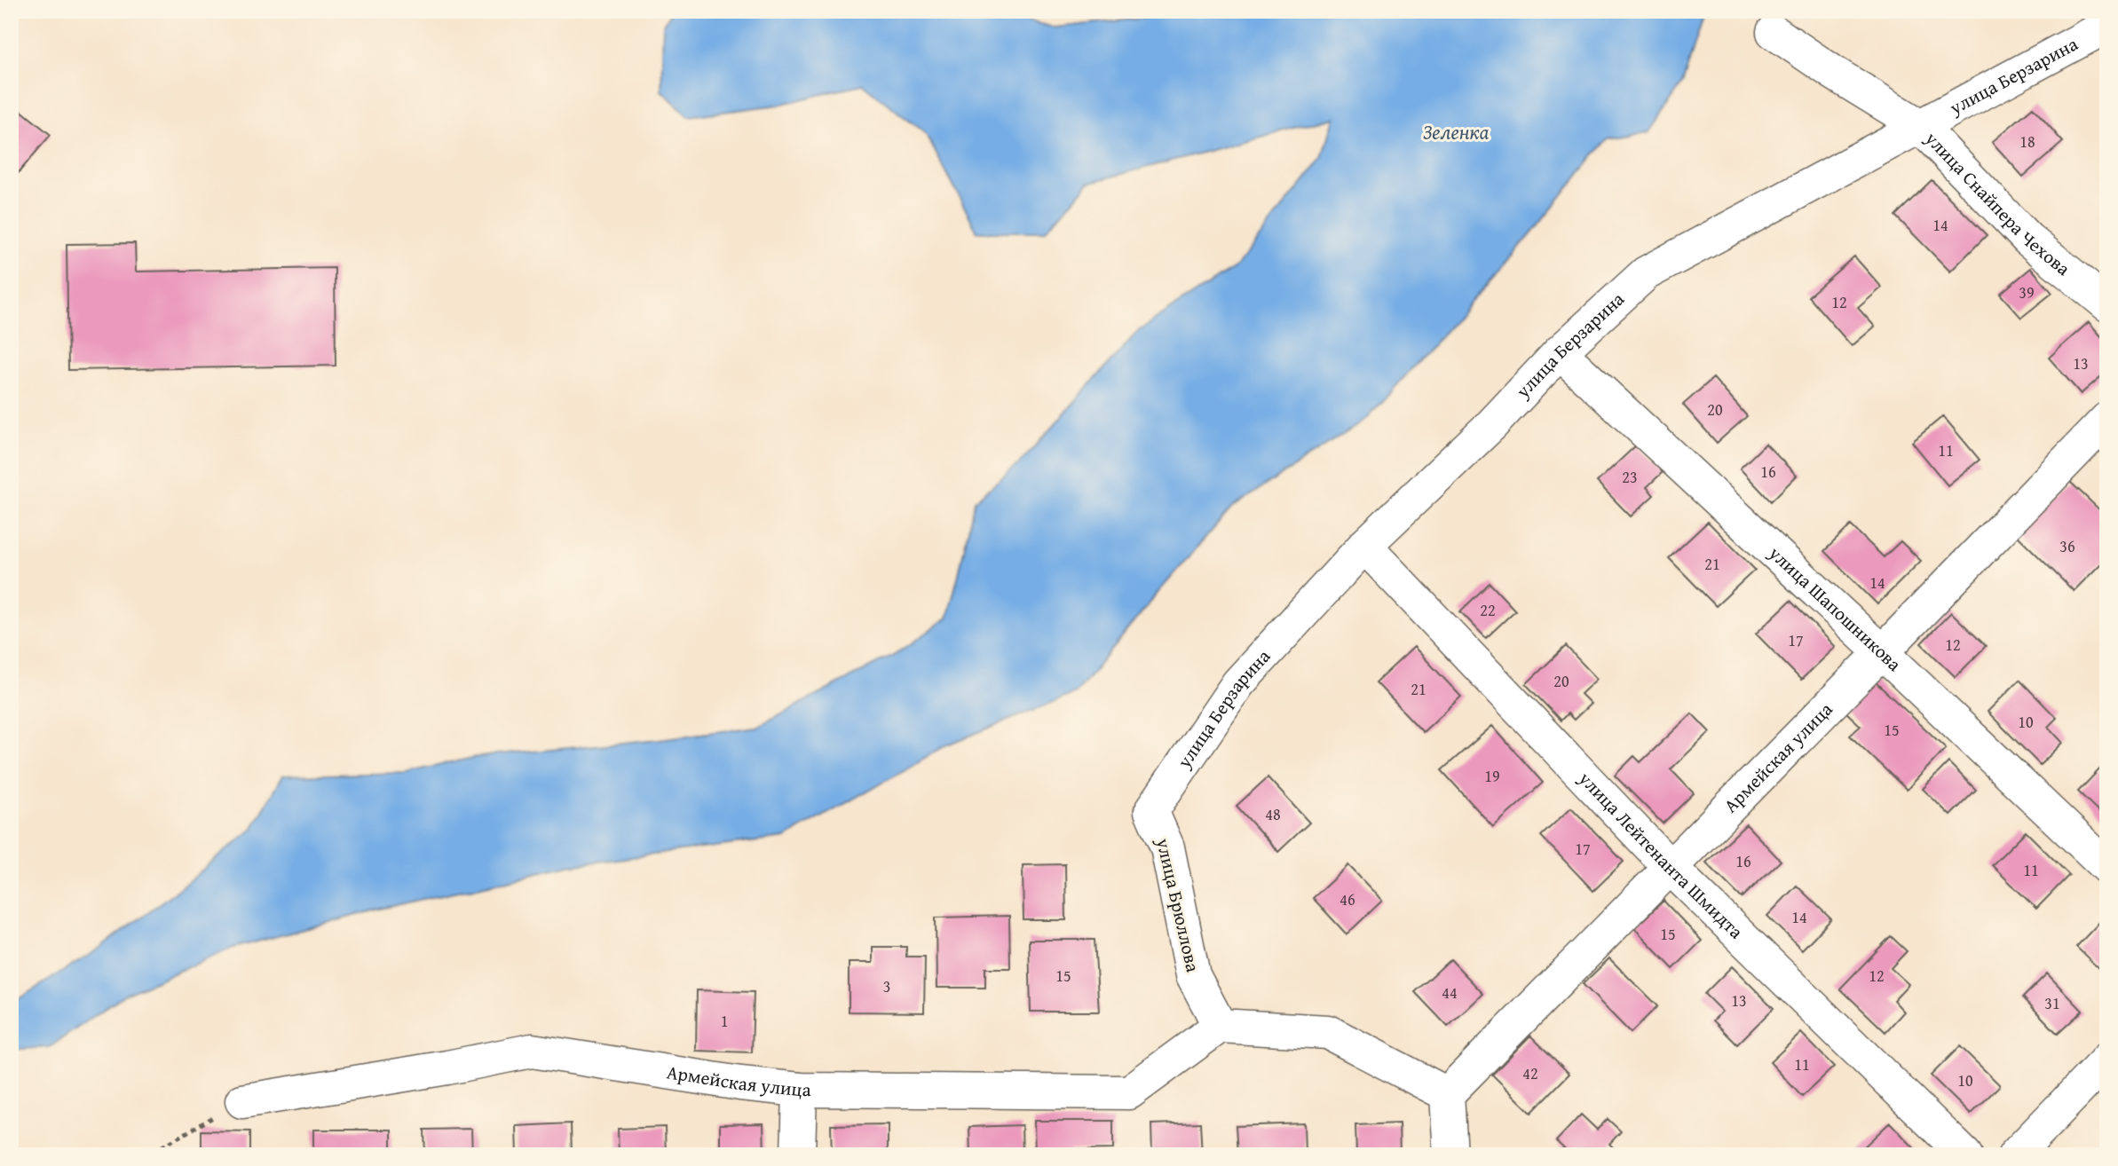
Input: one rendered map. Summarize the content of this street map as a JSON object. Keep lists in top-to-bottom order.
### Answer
{
  "streets": {
    "street": [
      "улица Берзарина",
      "улица Снайпера Чехова",
      "улица Шапошникова",
      "Армейская улица",
      "улица Лейтенанта Шмидта",
      "улица Брюллова"
    ]
  },
  "crossings": [
    ["улица Берзарина", "улица Снайпера Чехова"],
    ["улица Берзарина", "улица Шапошникова"],
    ["улица Берзарина", "улица Лейтенанта Шмидта"],
    ["улица Берзарина", "улица Брюллова"],
    ["улица Шапошникова", "Армейская улица"],
    ["Армейская улица", "улица Лейтенанта Шмидта"],
    ["Армейская улица", "улица Брюллова"]
  ],
  "water": ["Зеленка"],
  "house_numbers": [
    "18",
    "14",
    "39",
    "12",
    "13",
    "20",
    "11",
    "16",
    "23",
    "36",
    "21",
    "14",
    "22",
    "17",
    "12",
    "20",
    "21",
    "10",
    "15",
    "19",
    "48",
    "17",
    "16",
    "11",
    "46",
    "14",
    "15",
    "15",
    "12",
    "3",
    "44",
    "13",
    "31",
    "1",
    "11",
    "42",
    "10"
  ]
}
